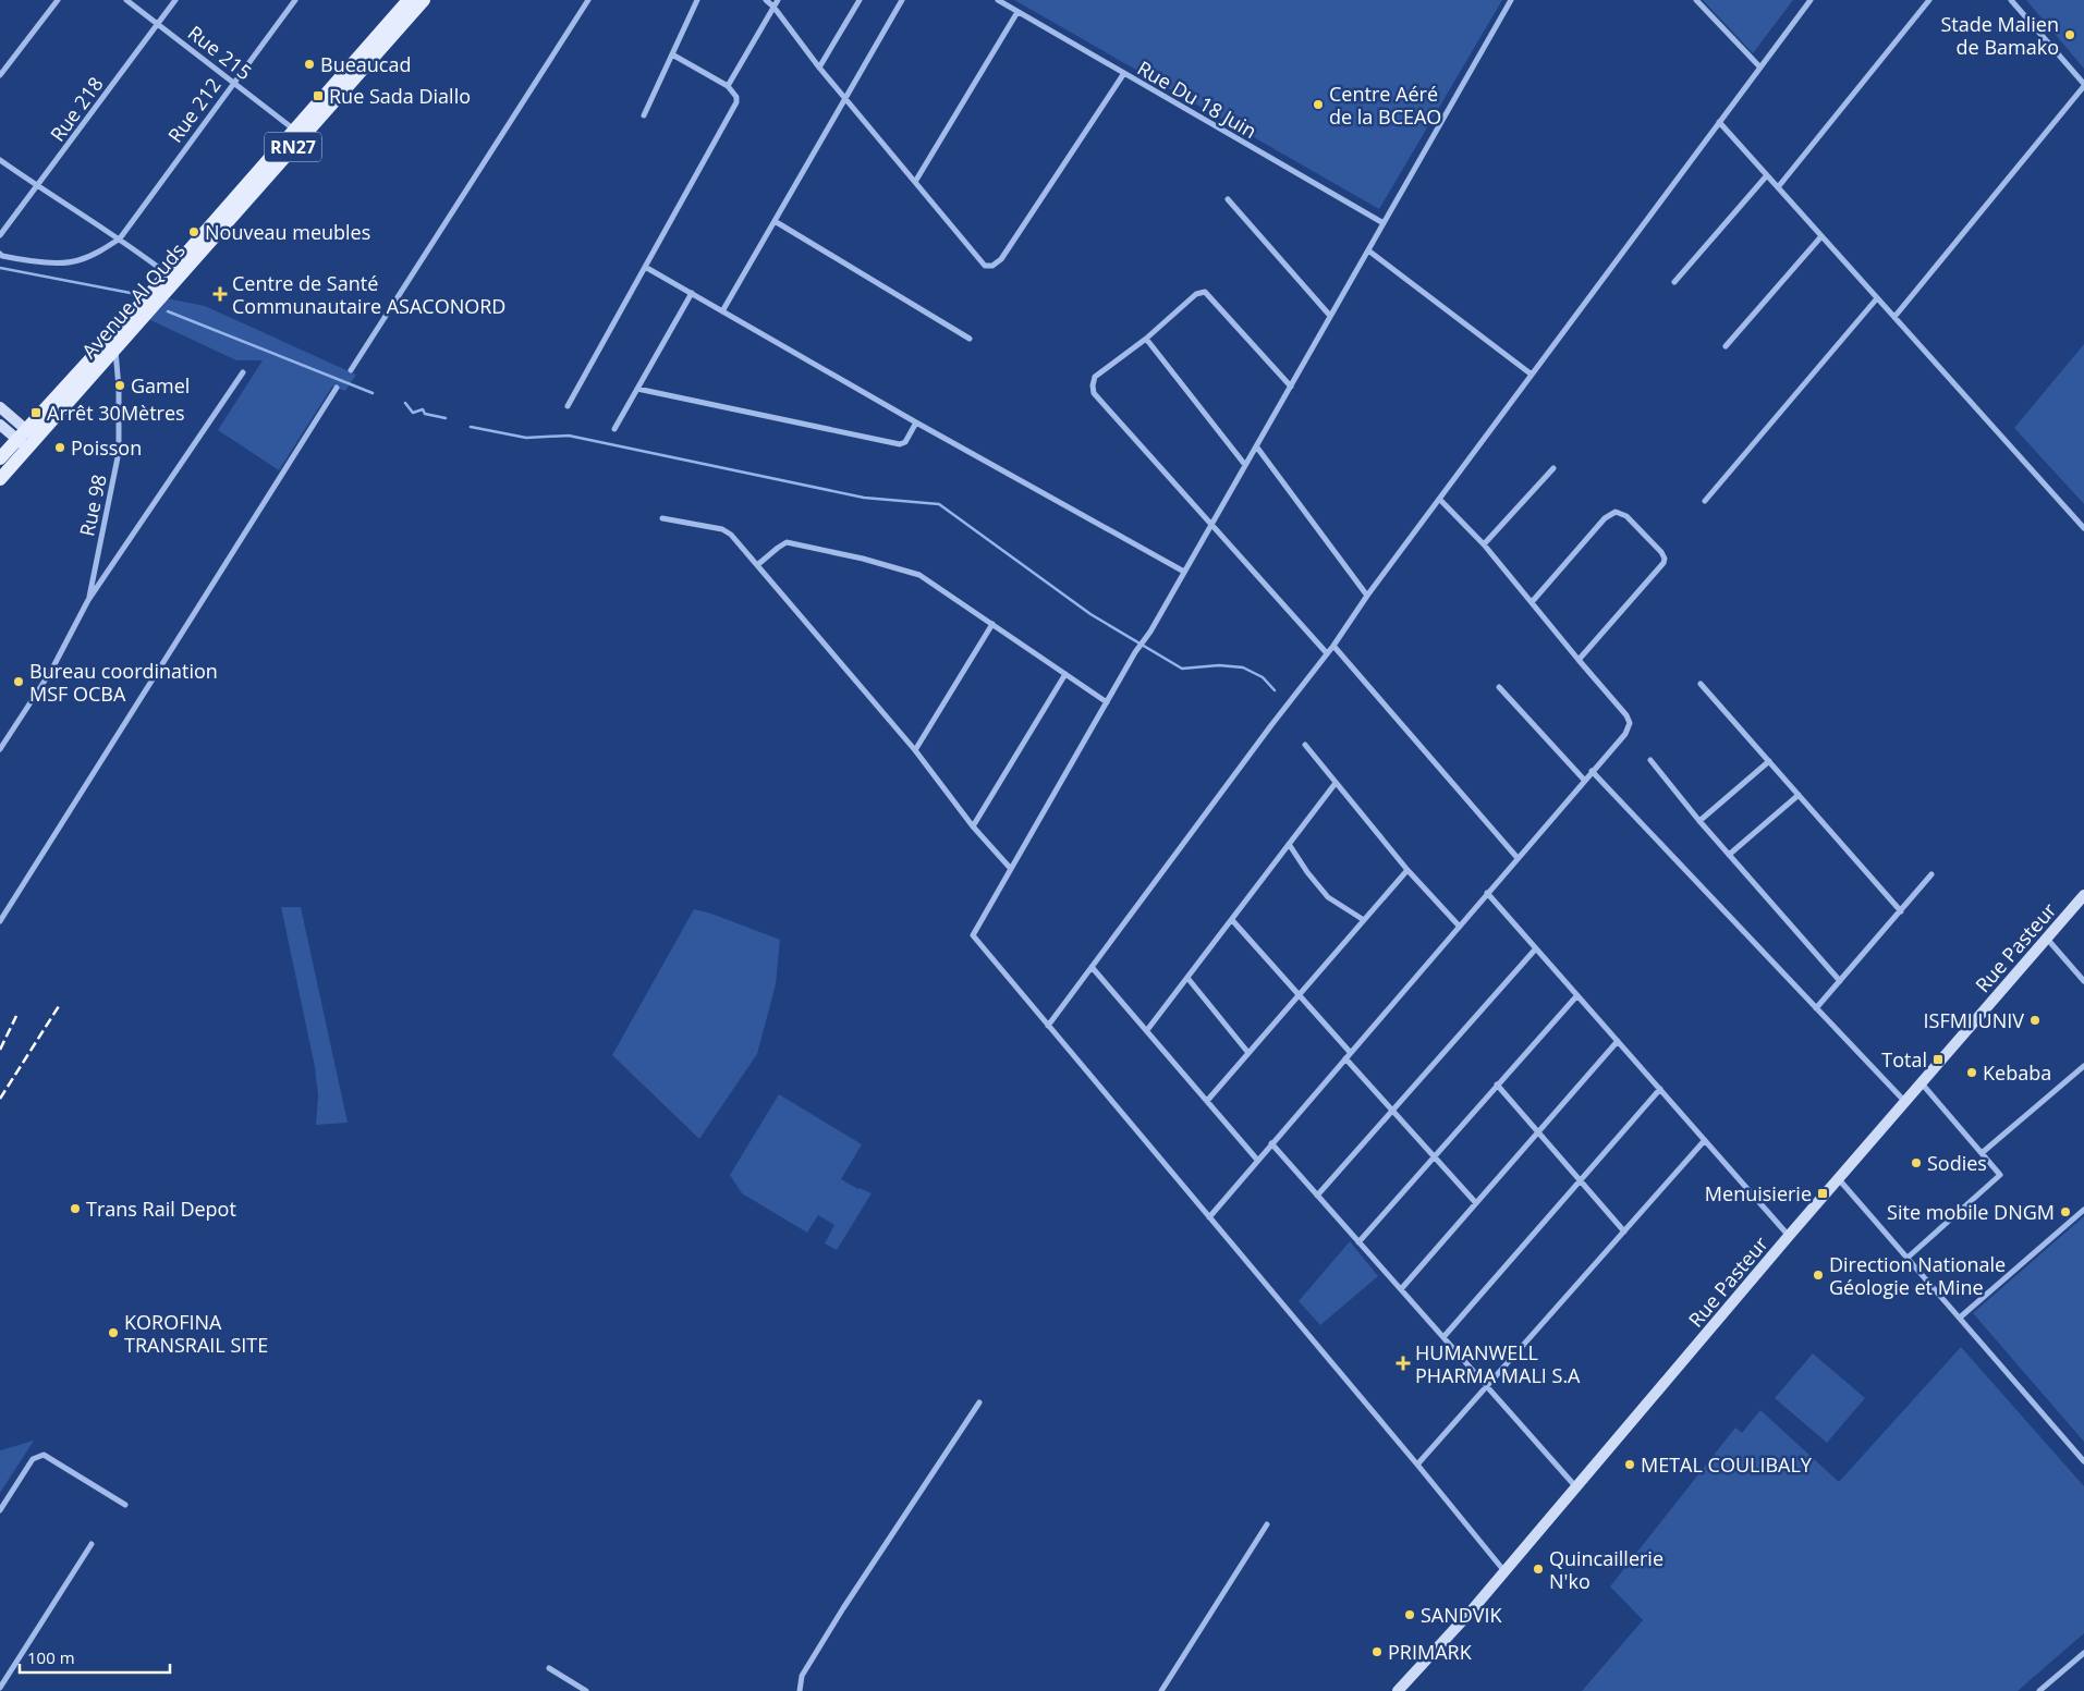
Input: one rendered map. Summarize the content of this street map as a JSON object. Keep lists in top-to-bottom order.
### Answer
{
  "streets": {
    "main road": ["RN27", "Avenue Al Quds", "Rue Pasteur"],
    "street": [
      "Rue 215",
      "Rue Du 18 Juin",
      "Rue 218",
      "Rue 212",
      "Rue 98"
    ]
  },
  "crossings": [
    ["Rue 215", "Rue 218"],
    ["Rue 215", "Rue 212"],
    ["Rue 215", "Avenue Al Quds"],
    ["Avenue Al Quds", "Rue 98"]
  ],
  "places": {
    "other": [
      "Stade Malien de Bamako",
      "Bueaucad",
      "Centre Aéré de la BCEAO",
      "Nouveau meubles",
      "Gamel",
      "Poisson",
      "Bureau coordination MSF OCBA",
      "ISFMI UNIV",
      "Kebaba",
      "Sodies",
      "Trans Rail Depot",
      "Site mobile DNGM",
      "Direction Nationale Géologie et Mine",
      "KOROFINA TRANSRAIL SITE",
      "METAL COULIBALY",
      "Quincaillerie N'ko",
      "SANDVIK",
      "PRIMARK"
    ],
    "transit": [
      "Rue Sada Diallo",
      "Arrêt 30Mètres",
      "Total",
      "Menuisierie"
    ],
    "health": ["Centre de Santé Communautaire ASACONORD", "HUMANWELL PHARMA MALI S.A"]
  },
  "scale_bar": "100 m"
}
